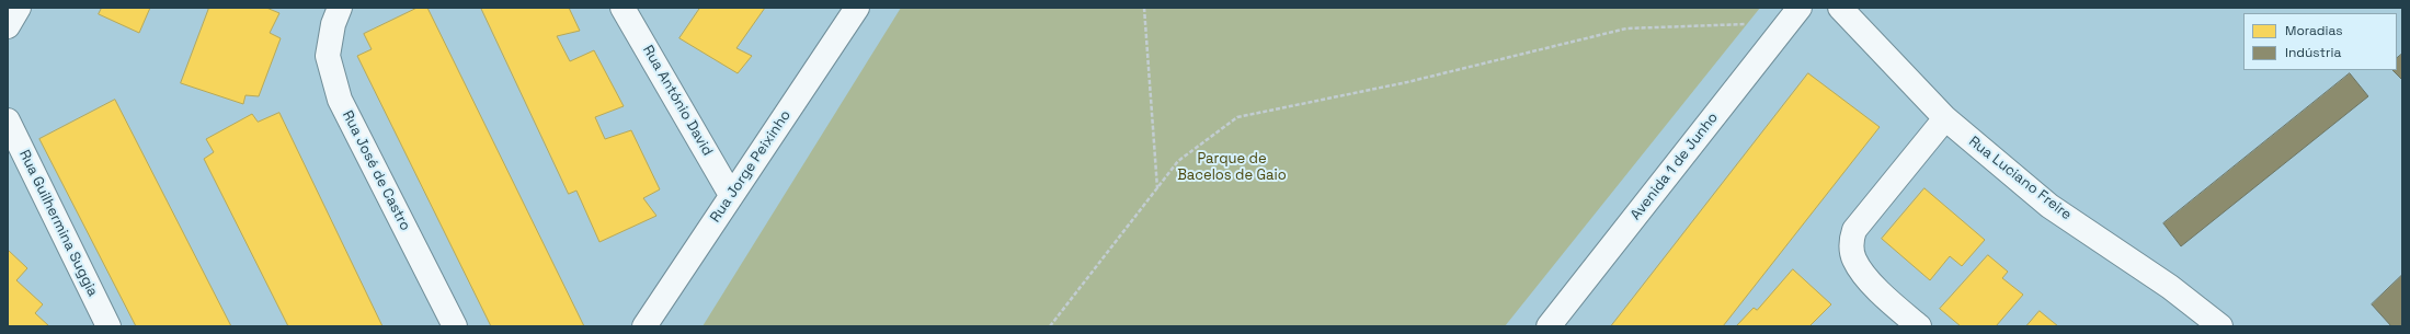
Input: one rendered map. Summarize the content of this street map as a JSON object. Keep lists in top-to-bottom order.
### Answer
{
  "streets": {
    "street": [
      "Rua António David",
      "Rua Jorge Peixinho",
      "Avenida 1 de Junho",
      "Rua José de Castro",
      "Rua Luciano Freire",
      "Rua Guilhermina Suggia"
    ]
  },
  "crossings": [
    ["Rua António David", "Rua Jorge Peixinho"]
  ],
  "parks": ["Parque de Bacelos de Gaio"],
  "legend": ["Moradias", "Indústria"]
}
